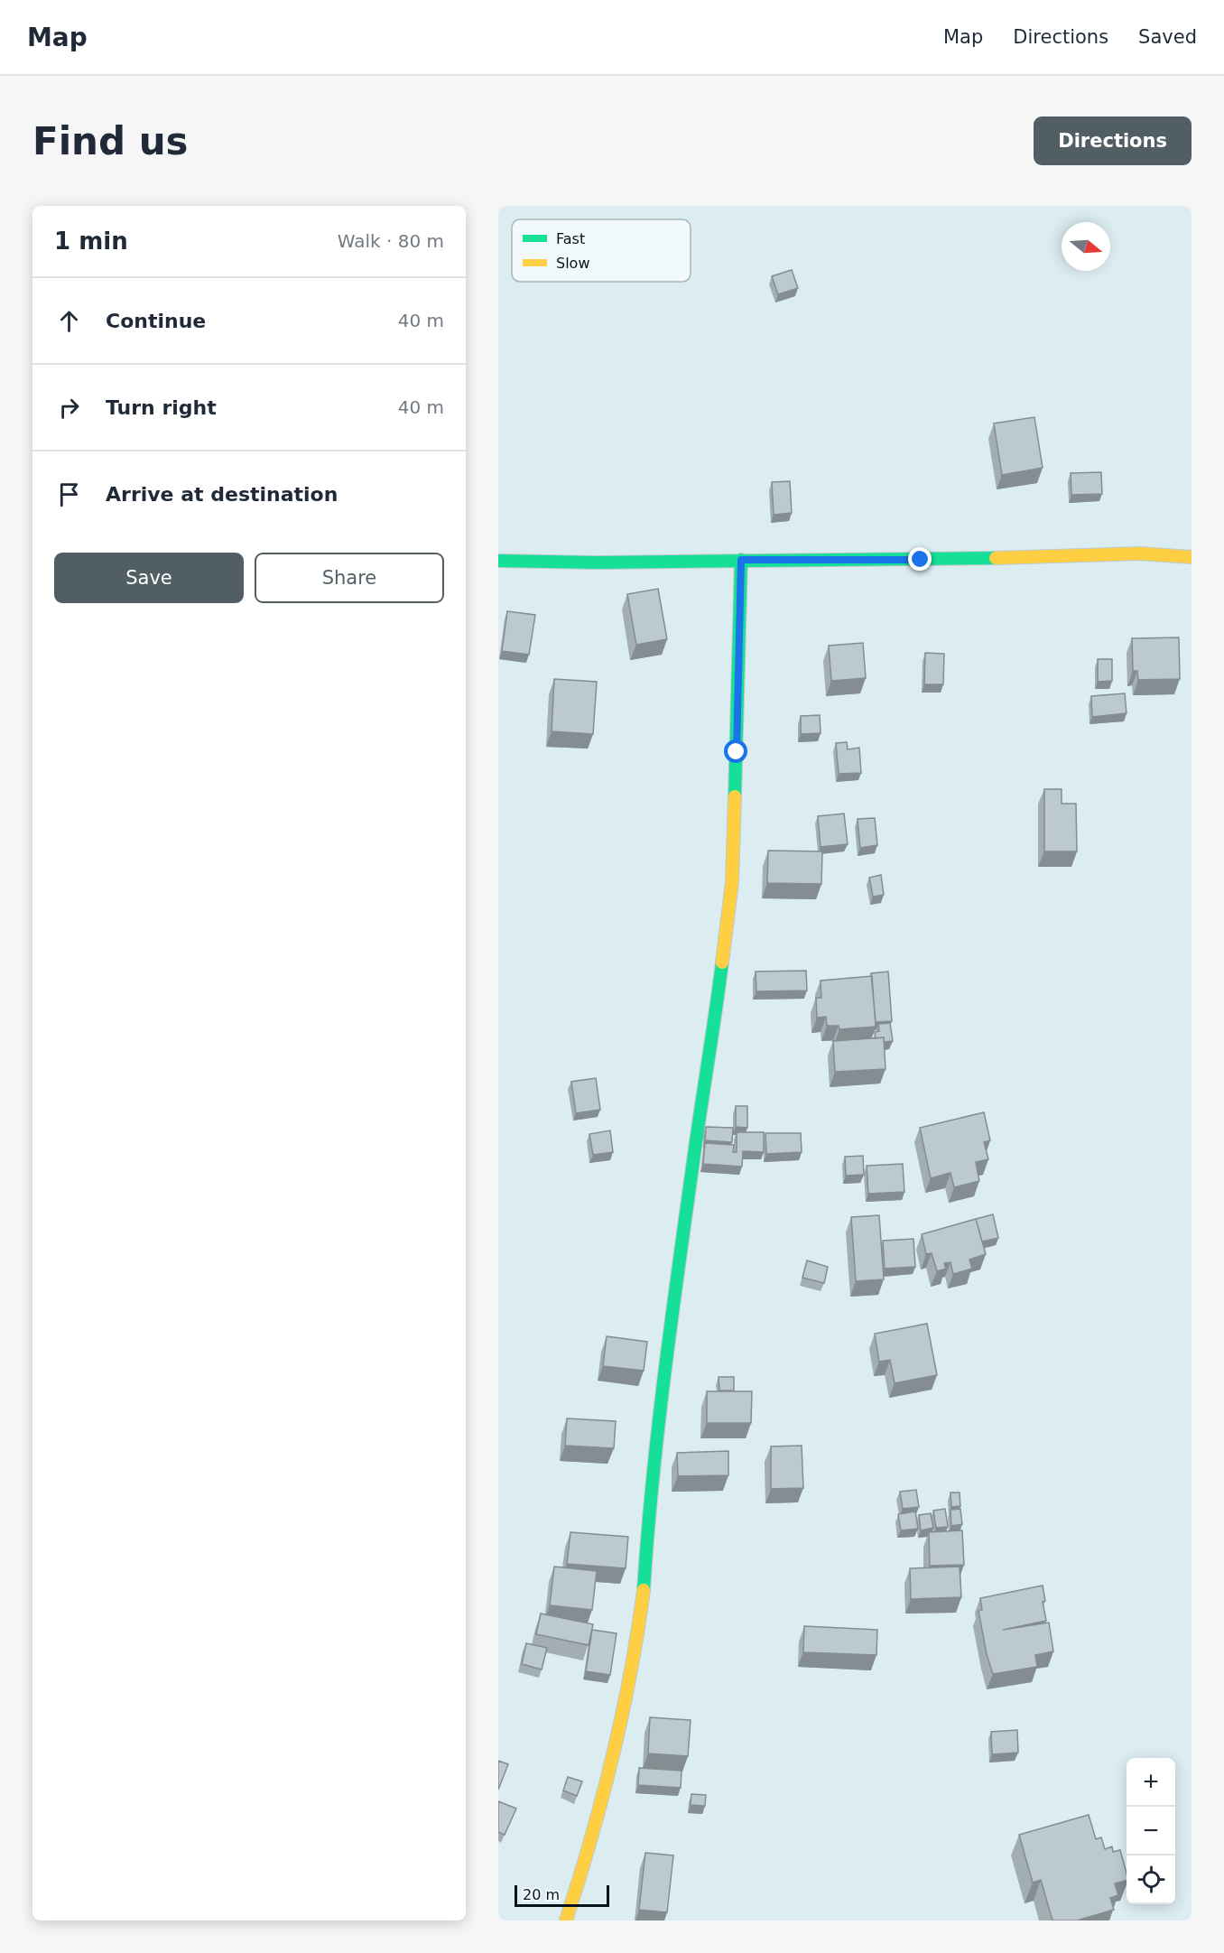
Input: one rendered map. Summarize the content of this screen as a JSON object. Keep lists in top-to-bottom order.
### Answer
{
  "legend": ["Fast", "Slow"],
  "scale_bar": "20 m",
  "north": "right",
  "page": {
    "header": "Map",
    "nav": ["Map", "Directions", "Saved"],
    "buttons": [
      "Directions",
      ["Save", "Share"]
    ],
    "title": "Find us",
    "heading": ["1 min", "Walk · 80 m"],
    "list": [
      ["Continue", "40 m"],
      ["Turn right", "40 m"],
      "Arrive at destination"
    ],
    "map_buttons": ["+", "−"],
    "scale": "20 m"
  }
}
